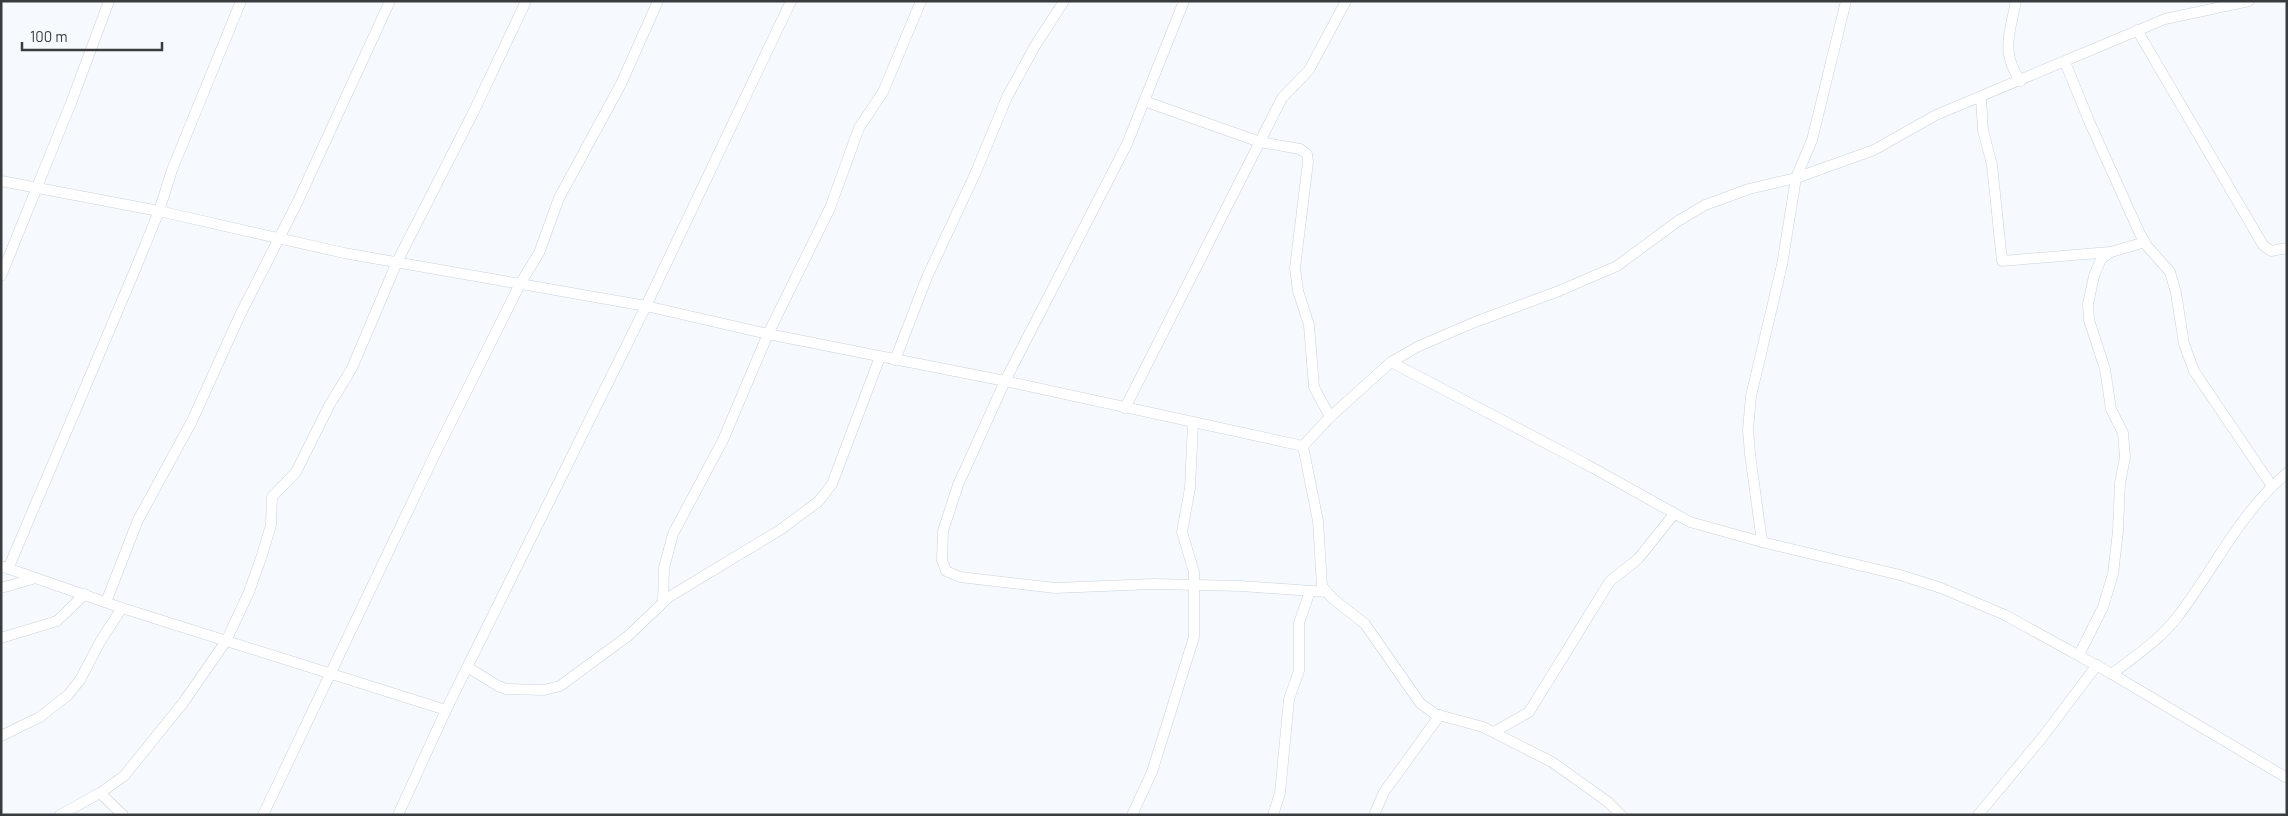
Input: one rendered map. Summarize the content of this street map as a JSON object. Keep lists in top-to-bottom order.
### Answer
{
  "scale_bar": "100 m"
}
